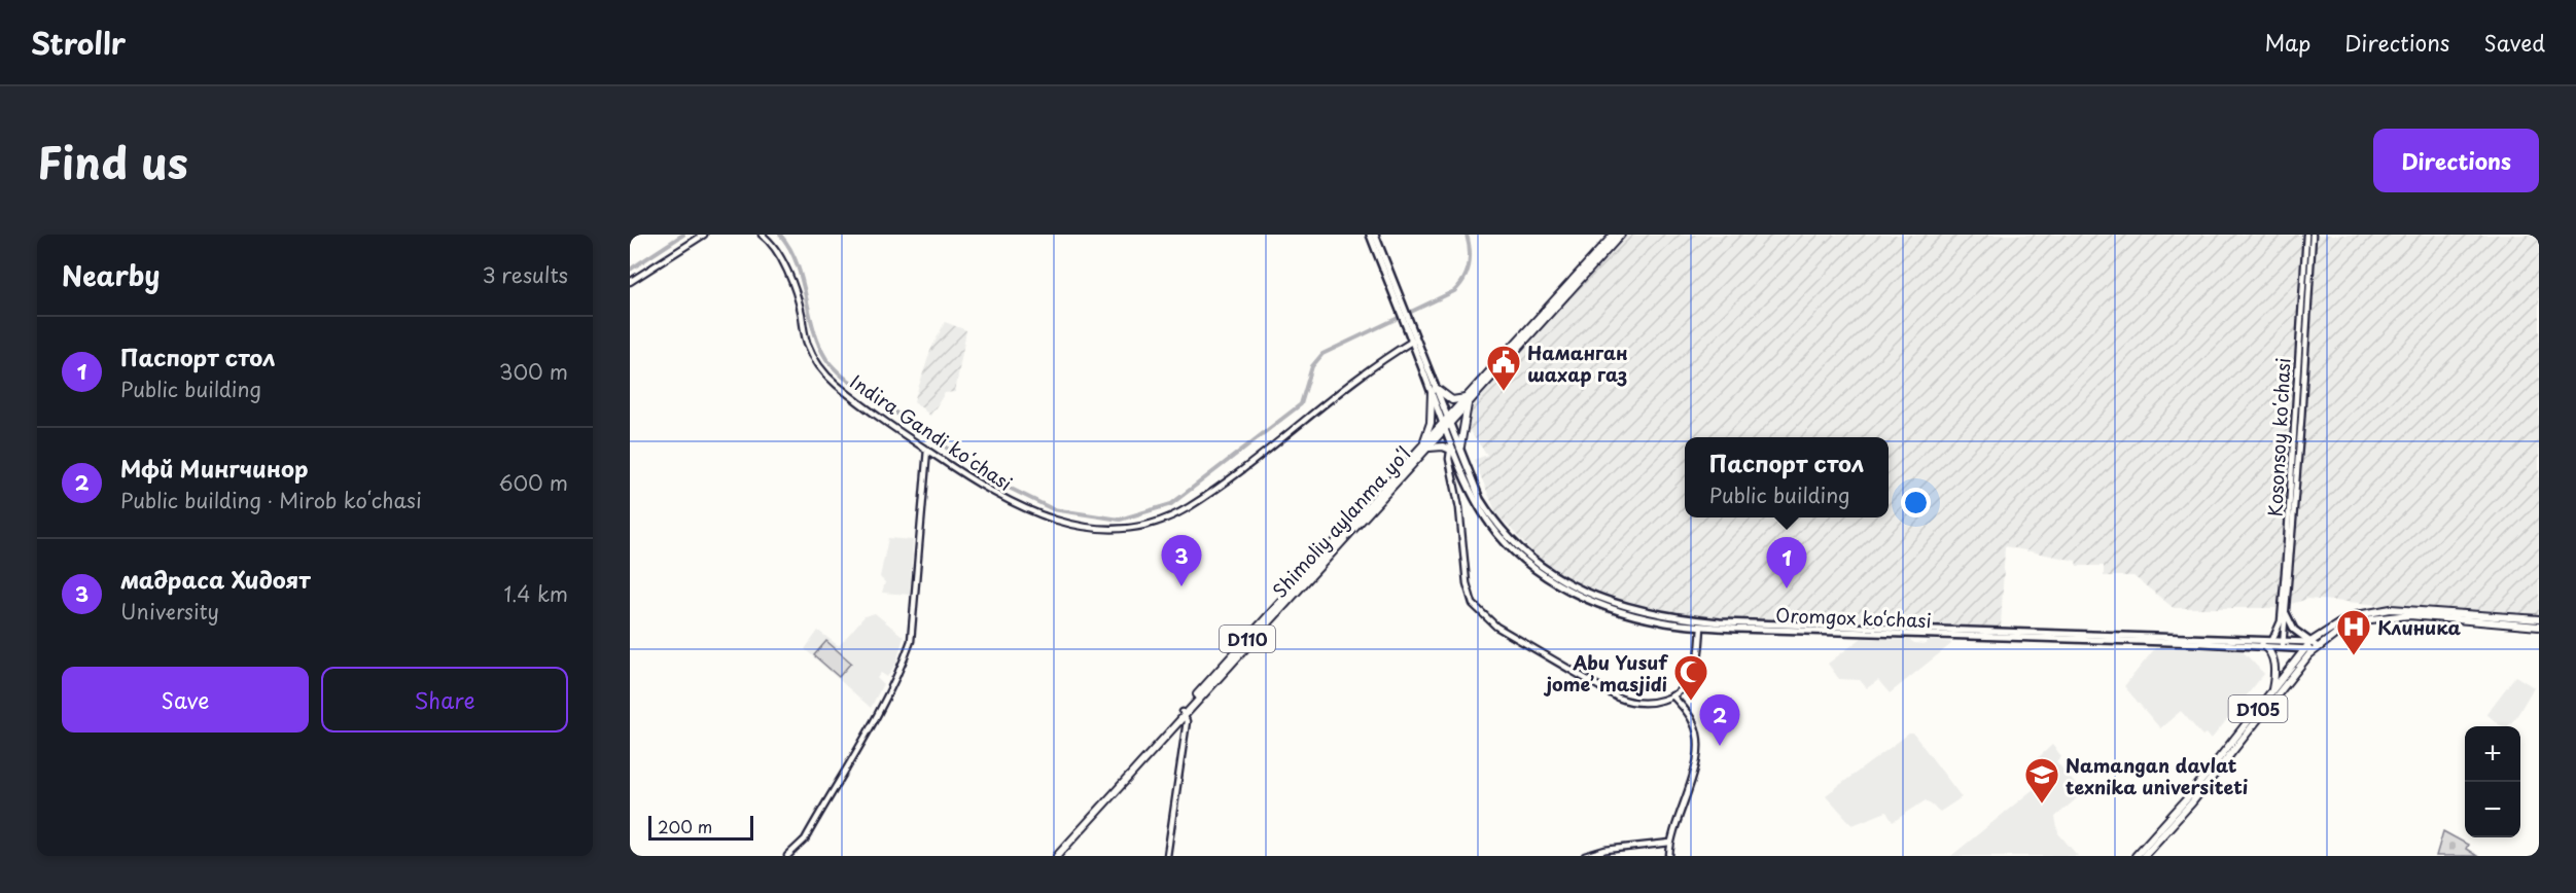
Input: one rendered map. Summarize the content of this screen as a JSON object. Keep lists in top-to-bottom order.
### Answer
{
  "streets": {
    "main road": [
      "Shimoliy aylanma yoʻl",
      "Oromgox ko‘chasi",
      "D110",
      "D105"
    ],
    "street": ["Indira Gandi koʻchasi", "Kosonsoy koʻchasi"]
  },
  "crossings": [
    ["Kosonsoy koʻchasi", "Oromgox ko‘chasi"],
    ["Oromgox ko‘chasi", "D105"]
  ],
  "places": {
    "public building": ["Наманган шахар газ"],
    "hospital": ["Клиника"],
    "mosque": ["Abu Yusuf jome’ masjidi"],
    "school or university": ["Namangan davlat texnika universiteti"]
  },
  "scale_bar": "200 m",
  "page": {
    "header": "Strollr",
    "nav": ["Map", "Directions", "Saved"],
    "title": "Find us",
    "buttons": [
      "Directions",
      ["Save", "Share"]
    ],
    "heading": ["Nearby", "3 results"],
    "list": [
      {
        "mark": "1",
        "name": "Паспорт стол",
        "note": "Public building",
        "value": "300 m"
      },
      {
        "mark": "2",
        "name": "Мфй Мингчинор",
        "note": "Public building · Mirob koʻchasi",
        "value": "600 m"
      },
      {
        "mark": "3",
        "name": "мадраса Хидоят",
        "note": "University",
        "value": "1.4 km"
      }
    ],
    "popup": ["Паспорт стол", "Public building"],
    "pins": ["3", "1", "2"],
    "map_buttons": ["+", "−"],
    "scale": "200 m"
  }
}
